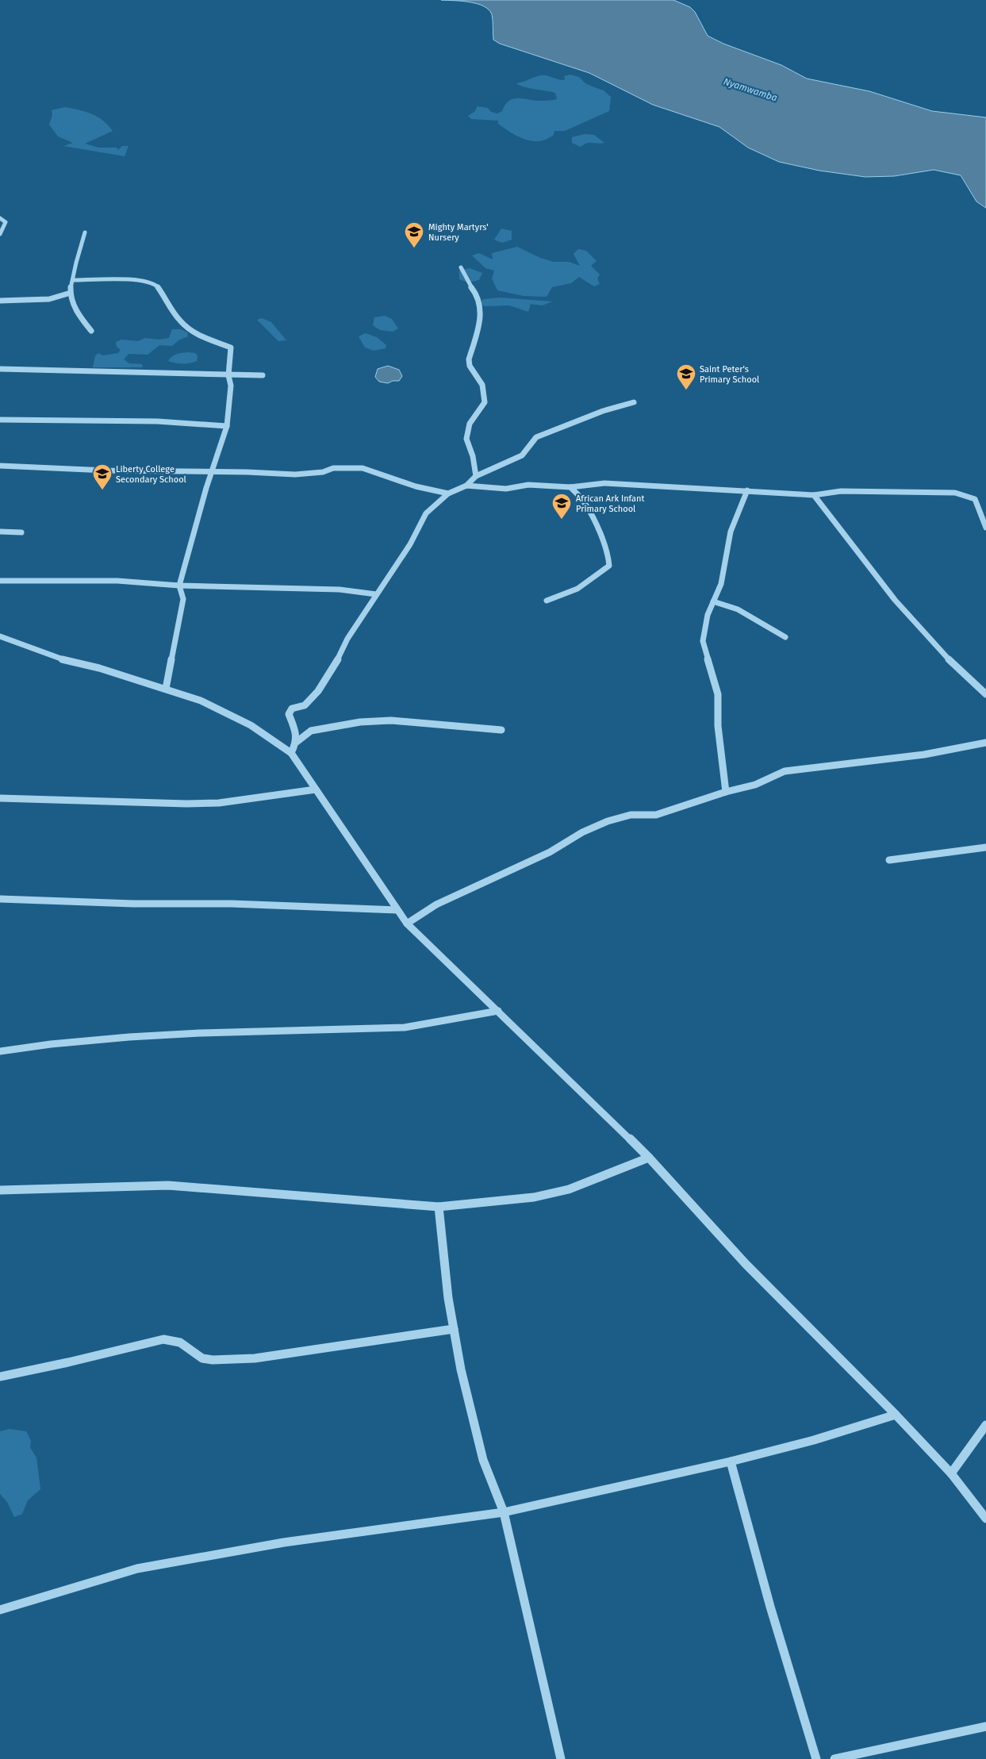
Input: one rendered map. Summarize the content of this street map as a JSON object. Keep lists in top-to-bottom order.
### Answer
{
  "water": ["Nyamwamba"],
  "places": {
    "school or university": [
      "Mighty Martyrs' Nursery",
      "Saint Peter's Primary School",
      "Liberty College Secondary School",
      "African Ark Infant Primary School"
    ]
  }
}
